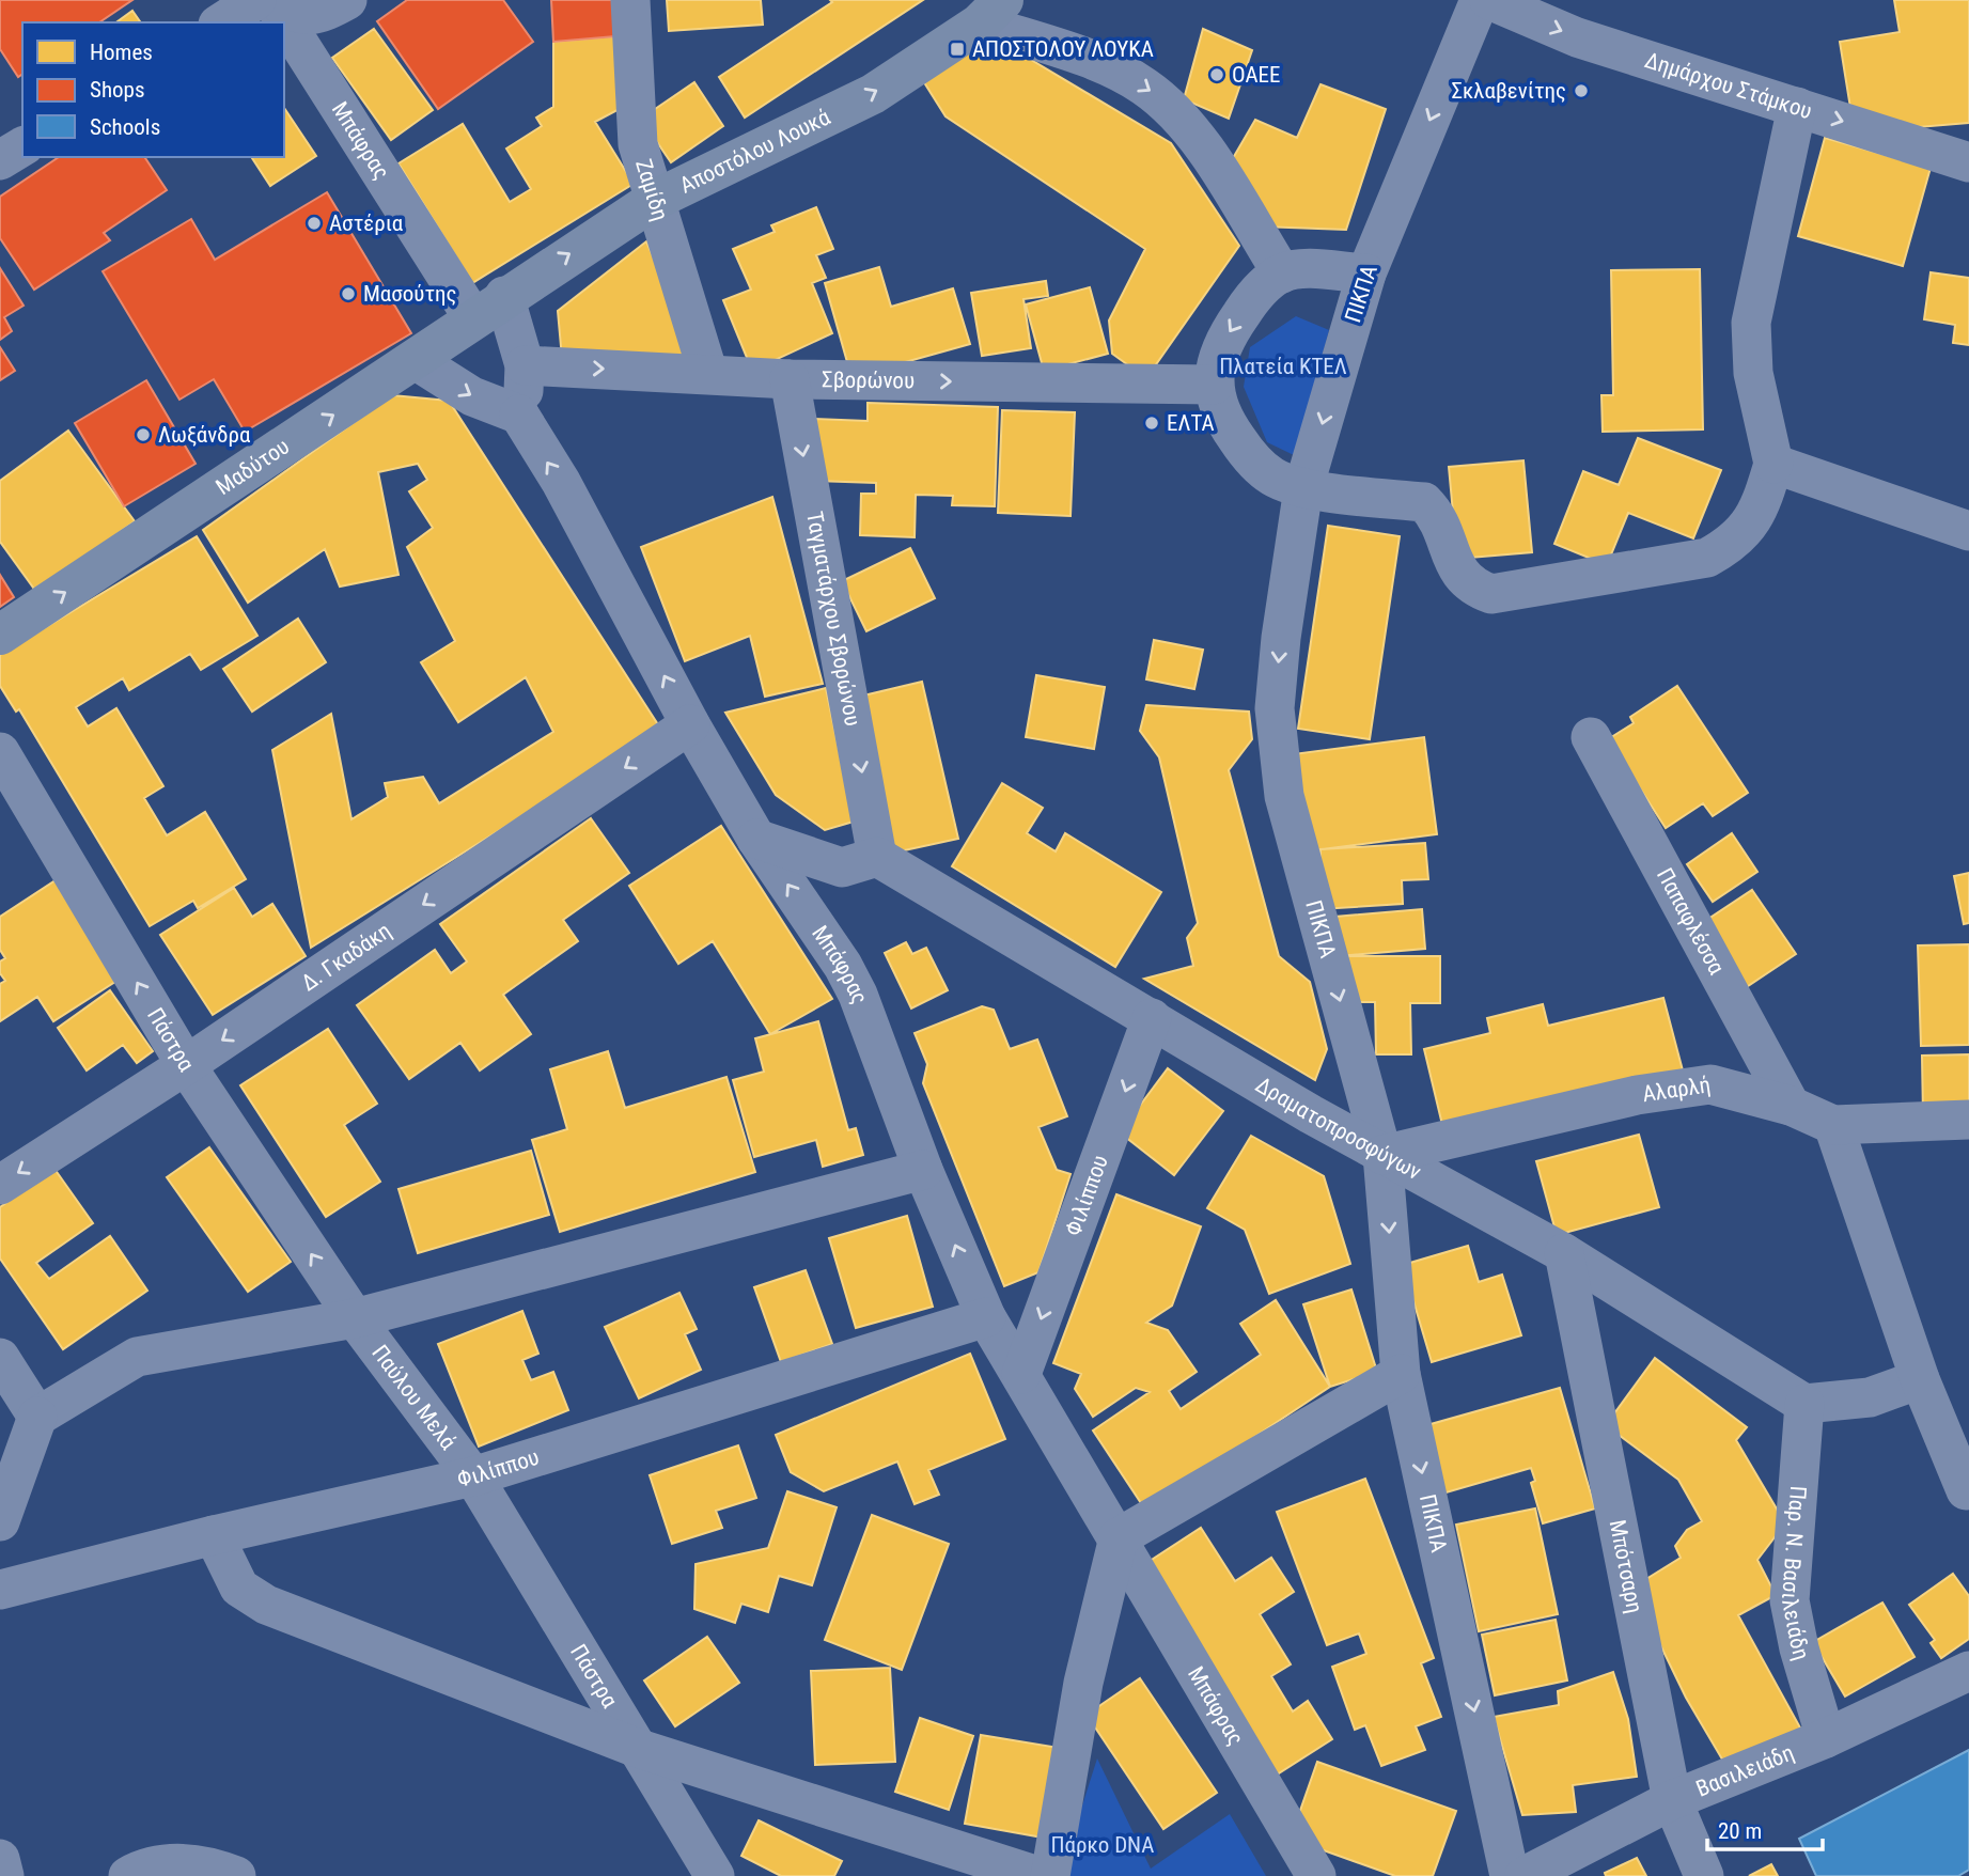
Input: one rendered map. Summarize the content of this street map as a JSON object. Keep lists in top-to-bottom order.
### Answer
{
  "streets": {
    "main road": ["Αποστόλου Λουκά", "Μαδύτου"],
    "street": [
      "Δημάρχου Στάμκου",
      "Μπάφρας",
      "Ζαμίδη",
      "ΠΙΚΠΑ",
      "Σβορώνου",
      "Ταγματάρχου Σβορώνου",
      "Παπαφλέσσα",
      "Δ. Γκαδάκη",
      "Πάστρα",
      "Αλαρλή",
      "Δραματοπροσφύγων",
      "Φιλίππου",
      "Παύλου Μελά",
      "Μπότσαρη",
      "Παρ. Ν. Βασιλειάδη",
      "Βασιλειάδη"
    ]
  },
  "crossings": [
    ["Μπάφρας", "Αποστόλου Λουκά"],
    ["Μπάφρας", "Σβορώνου"],
    ["Μπάφρας", "Μαδύτου"],
    ["Μπάφρας", "Δ. Γκαδάκη"],
    ["Μπάφρας", "Φιλίππου"],
    ["Αποστόλου Λουκά", "Ζαμίδη"],
    ["Αποστόλου Λουκά", "Μαδύτου"],
    ["Ζαμίδη", "Σβορώνου"],
    ["ΠΙΚΠΑ", "Αλαρλή"],
    ["ΠΙΚΠΑ", "Δραματοπροσφύγων"],
    ["Σβορώνου", "Ταγματάρχου Σβορώνου"],
    ["Ταγματάρχου Σβορώνου", "Δραματοπροσφύγων"],
    ["Παπαφλέσσα", "Αλαρλή"],
    ["Δ. Γκαδάκη", "Πάστρα"],
    ["Πάστρα", "Φιλίππου"],
    ["Πάστρα", "Παύλου Μελά"],
    ["Αλαρλή", "Δραματοπροσφύγων"],
    ["Δραματοπροσφύγων", "Φιλίππου"],
    ["Δραματοπροσφύγων", "Μπότσαρη"],
    ["Δραματοπροσφύγων", "Παρ. Ν. Βασιλειάδη"],
    ["Φιλίππου", "Παύλου Μελά"],
    ["Μπότσαρη", "Βασιλειάδη"],
    ["Παρ. Ν. Βασιλειάδη", "Βασιλειάδη"]
  ],
  "one_way": [
    "Δημάρχου Στάμκου",
    "Μπάφρας",
    "Αποστόλου Λουκά",
    "ΠΙΚΠΑ",
    "Σβορώνου",
    "Μαδύτου",
    "Ταγματάρχου Σβορώνου",
    "Πάστρα"
  ],
  "parks": ["Πλατεία ΚΤΕΛ", "Πάρκο DNA"],
  "places": {
    "transit": ["ΑΠΟΣΤΟΛΟΥ ΛΟΥΚΑ"],
    "other": [
      "ΟΑΕΕ",
      "Σκλαβενίτης",
      "Αστέρια",
      "Μασούτης",
      "ΕΛΤΑ",
      "Λωξάνδρα"
    ]
  },
  "legend": ["Homes", "Shops", "Schools"],
  "scale_bar": "20 m"
}
